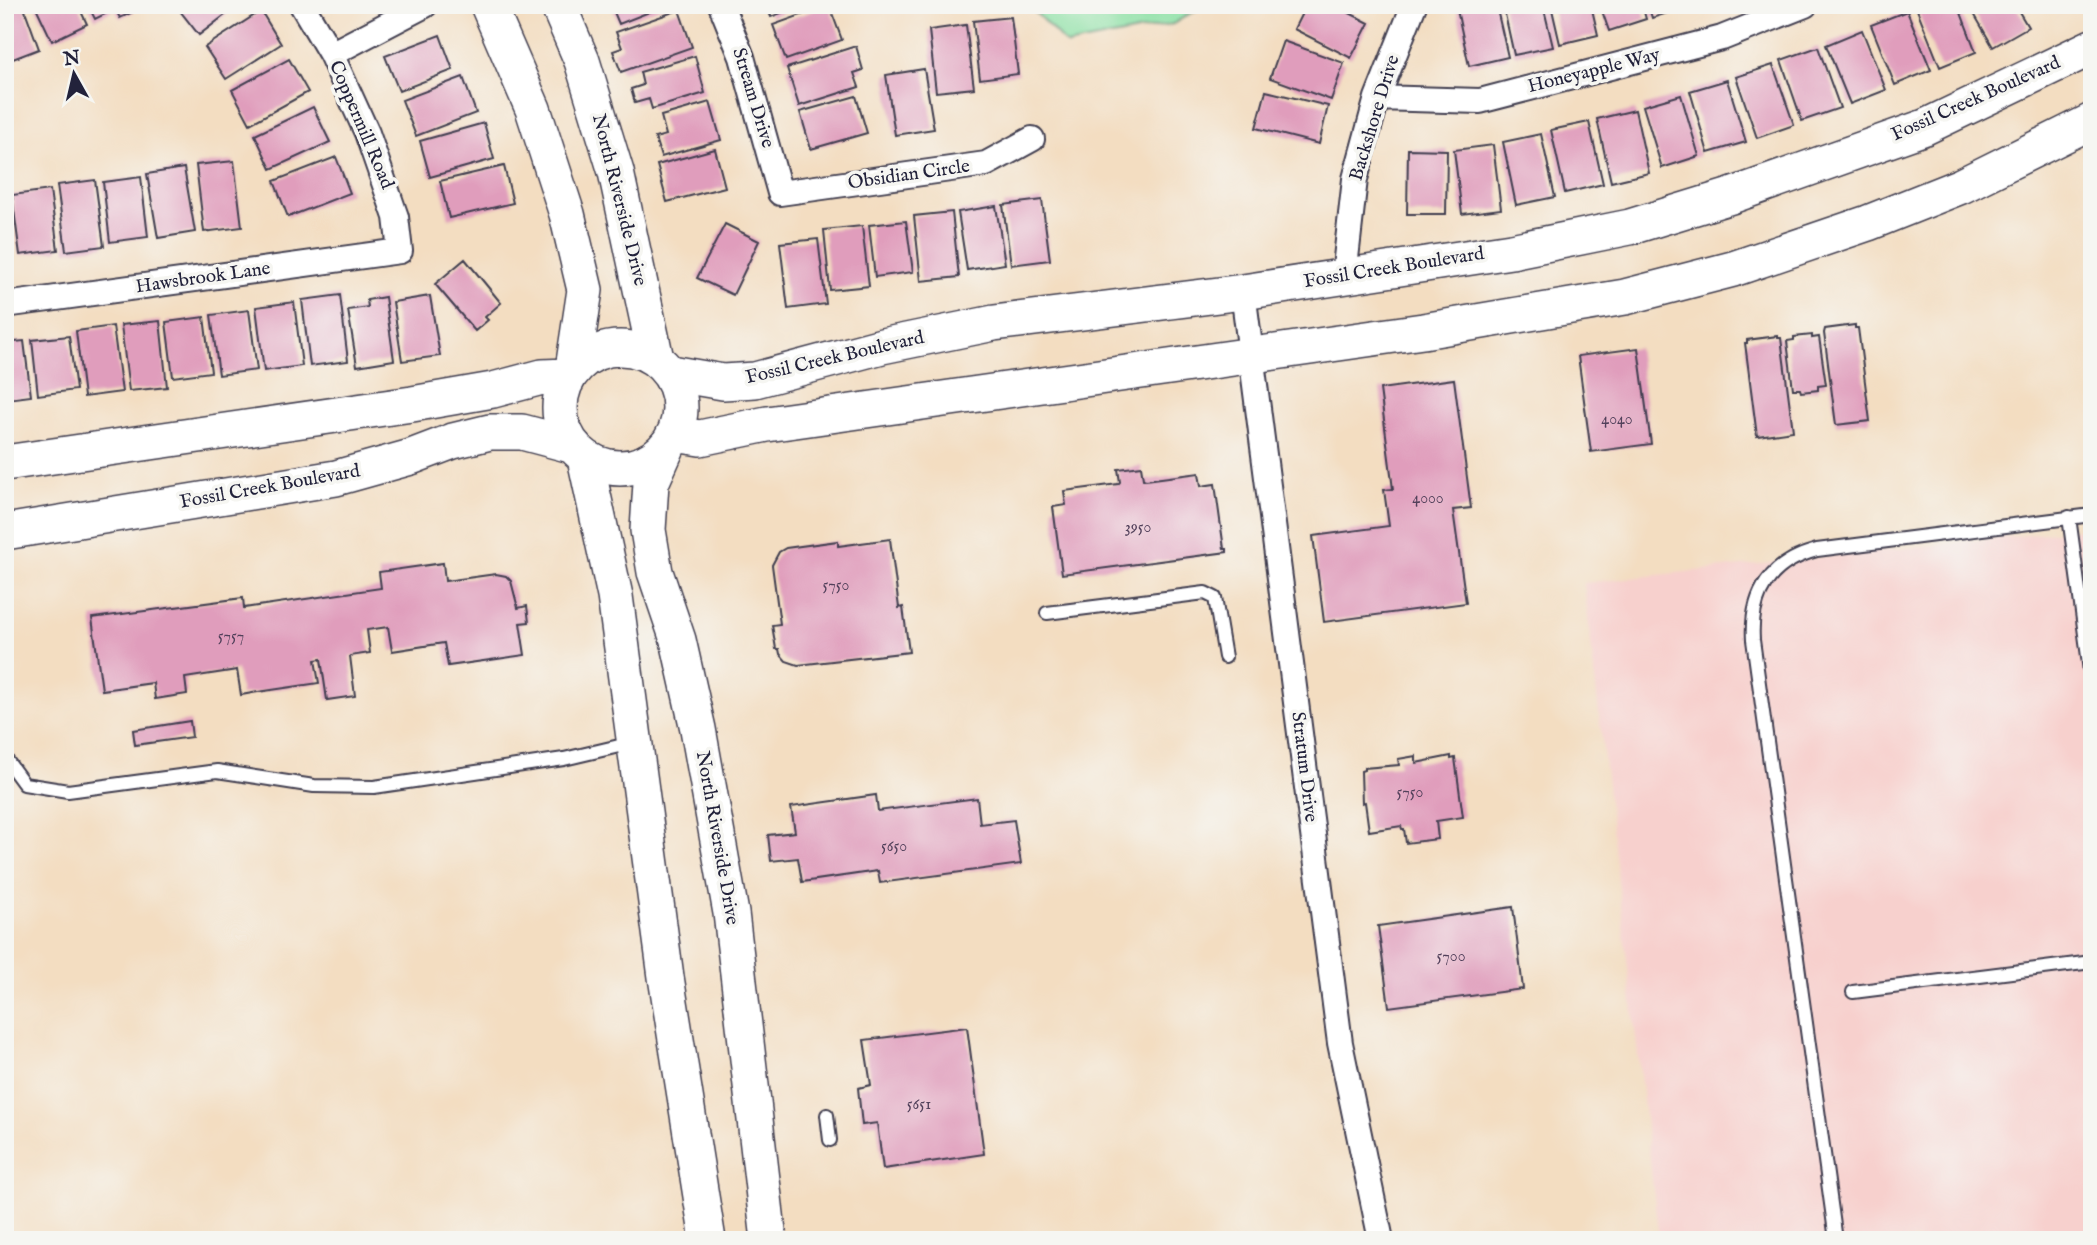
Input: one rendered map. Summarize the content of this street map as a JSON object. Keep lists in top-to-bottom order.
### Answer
{
  "streets": {
    "main road": ["Fossil Creek Boulevard", "North Riverside Drive"],
    "street": [
      "Honeyapple Way",
      "Stream Drive",
      "Backshore Drive",
      "Coppermill Road",
      "Obsidian Circle",
      "Hawsbrook Lane",
      "Stratum Drive"
    ]
  },
  "crossings": [
    ["Honeyapple Way", "Backshore Drive"],
    ["Stream Drive", "Obsidian Circle"],
    ["Fossil Creek Boulevard", "Backshore Drive"],
    ["Fossil Creek Boulevard", "North Riverside Drive"],
    ["Fossil Creek Boulevard", "Stratum Drive"],
    ["Coppermill Road", "Hawsbrook Lane"]
  ],
  "house_numbers": [
    "4040",
    "4000",
    "3950",
    "5750",
    "5757",
    "5750",
    "5650",
    "5700",
    "5651"
  ],
  "north": "top"
}
